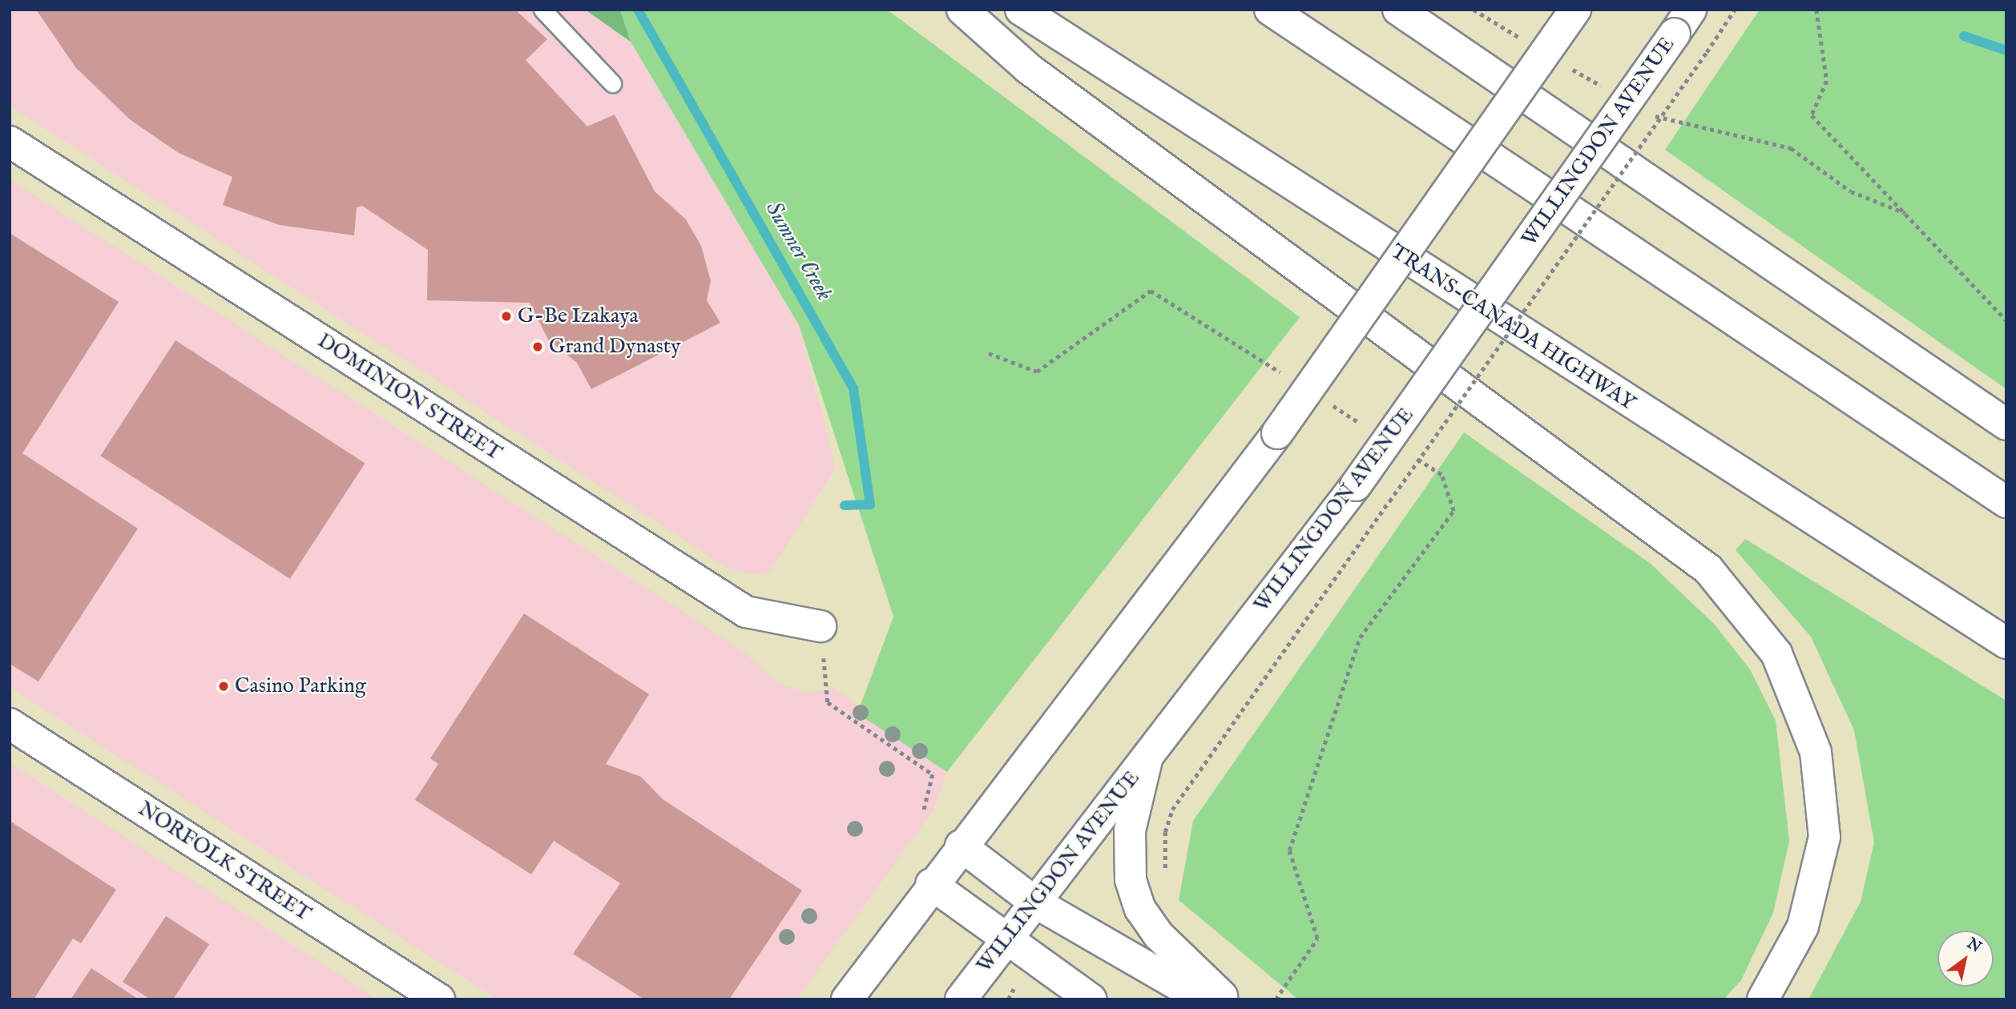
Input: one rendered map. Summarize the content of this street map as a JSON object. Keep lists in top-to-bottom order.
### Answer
{
  "streets": {
    "main road": [
      "WILLINGDON AVENUE",
      "TRANS-CANADA HIGHWAY",
      "DOMINION STREET",
      "NORFOLK STREET"
    ]
  },
  "water": ["Sumner Creek"],
  "places": ["G-Be Izakaya", "Grand Dynasty", "Casino Parking"],
  "north": "top right"
}
